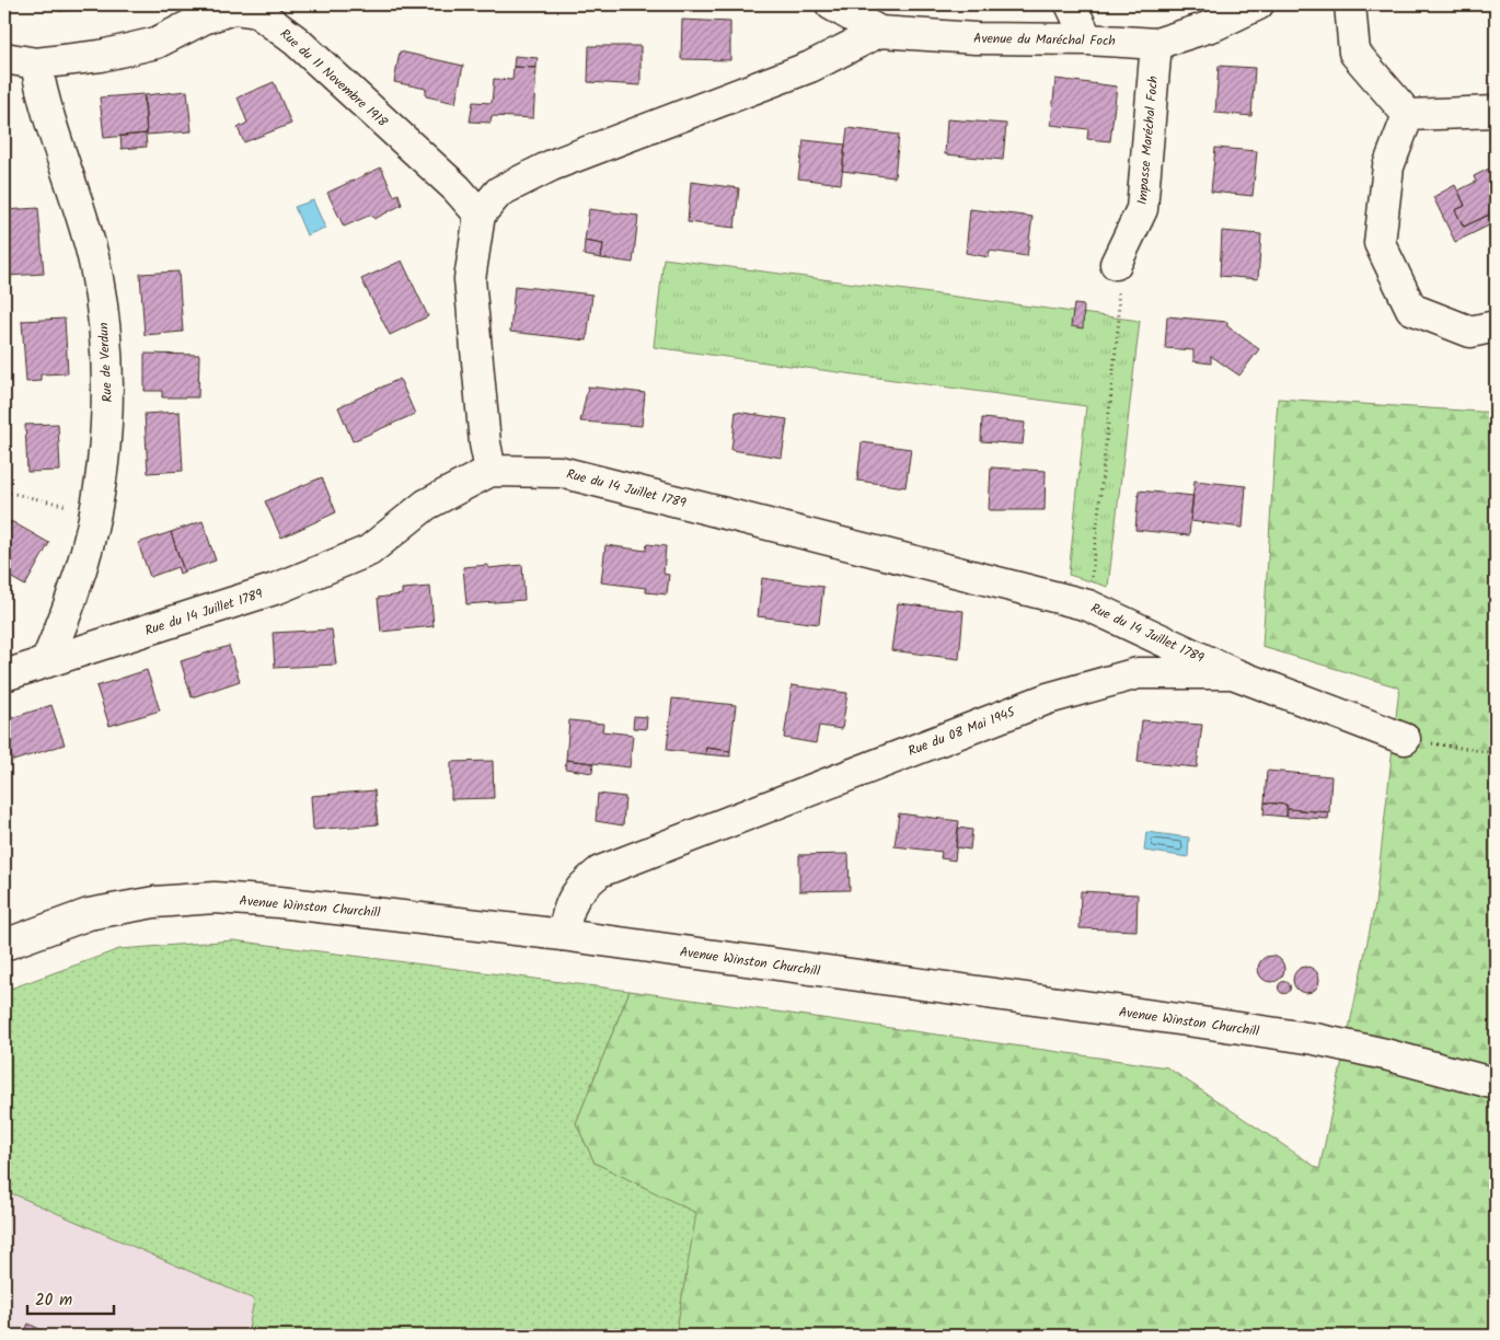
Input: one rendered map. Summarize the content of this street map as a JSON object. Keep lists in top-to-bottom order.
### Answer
{
  "streets": {
    "street": [
      "Avenue du Maréchal Foch",
      "Rue du 11 Novembre 1918",
      "Impasse Maréchal Foch",
      "Rue de Verdun",
      "Rue du 14 Juillet 1789",
      "Rue du 08 Mai 1945",
      "Avenue Winston Churchill"
    ]
  },
  "crossings": [
    ["Avenue du Maréchal Foch", "Impasse Maréchal Foch"],
    ["Rue du 11 Novembre 1918", "Rue de Verdun"],
    ["Rue de Verdun", "Rue du 14 Juillet 1789"],
    ["Rue du 14 Juillet 1789", "Rue du 08 Mai 1945"],
    ["Rue du 08 Mai 1945", "Avenue Winston Churchill"]
  ],
  "scale_bar": "20 m"
}
